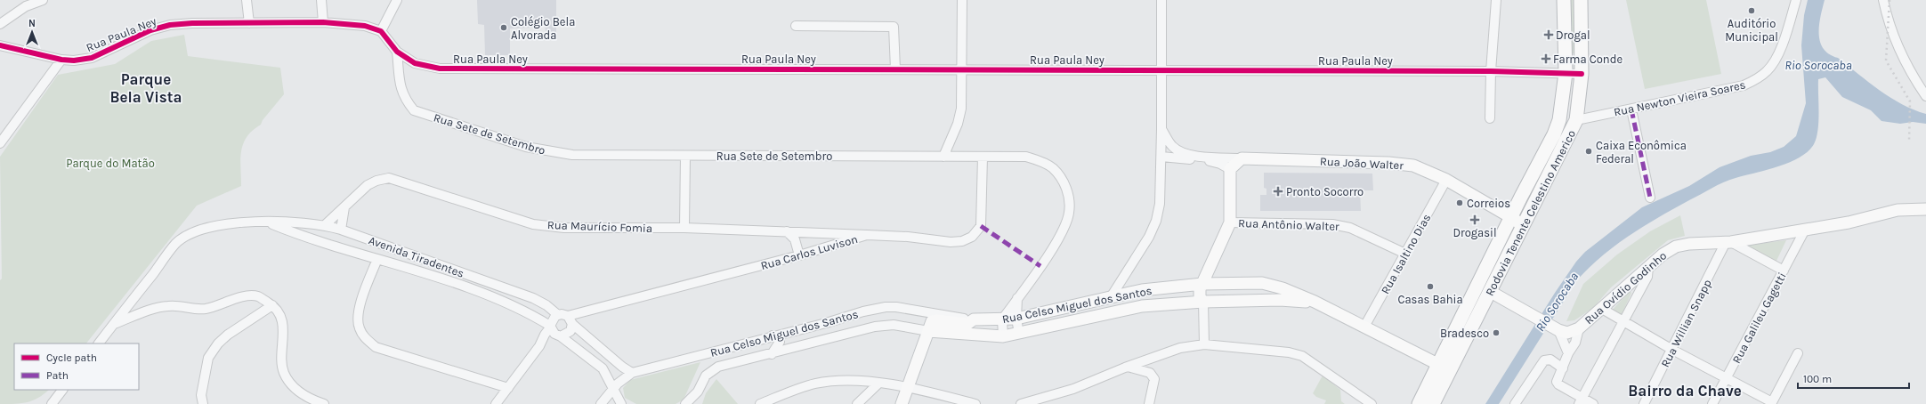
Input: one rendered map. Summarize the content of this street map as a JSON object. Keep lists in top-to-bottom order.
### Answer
{
  "streets": {
    "highway": ["Rodovia Tenente Celestino Americo"],
    "main road": ["Rua João Walter", "Rua Ovídio Godinho", "Rua Celso Miguel dos Santos"],
    "street": [
      "Rua Paula Ney",
      "Rua Newton Vieira Soares",
      "Rua Sete de Setembro",
      "Rua Antônio Walter",
      "Rua Maurício Fomia",
      "Rua Carlos Luvison",
      "Rua Isaltino Dias",
      "Avenida Tiradentes",
      "Rua Galileu Gagetti",
      "Rua Willian Snapp"
    ]
  },
  "crossings": [
    ["Rua Paula Ney", "Rua Sete de Setembro"],
    ["Rua Paula Ney", "Rodovia Tenente Celestino Americo"],
    ["Rua Newton Vieira Soares", "Rodovia Tenente Celestino Americo"],
    ["Rua Sete de Setembro", "Rua Carlos Luvison"],
    ["Rua Sete de Setembro", "Rua Celso Miguel dos Santos"],
    ["Rua João Walter", "Rodovia Tenente Celestino Americo"],
    ["Rua João Walter", "Rua Isaltino Dias"],
    ["Rodovia Tenente Celestino Americo", "Rua Celso Miguel dos Santos"],
    ["Rua Antônio Walter", "Rua Isaltino Dias"],
    ["Rua Maurício Fomia", "Rua Carlos Luvison"],
    ["Rua Maurício Fomia", "Avenida Tiradentes"],
    ["Rua Carlos Luvison", "Avenida Tiradentes"],
    ["Rua Isaltino Dias", "Rua Celso Miguel dos Santos"],
    ["Avenida Tiradentes", "Rua Celso Miguel dos Santos"],
    ["Rua Ovídio Godinho", "Rua Galileu Gagetti"],
    ["Rua Ovídio Godinho", "Rua Willian Snapp"]
  ],
  "districts": ["Parque Bela Vista", "Bairro da Chave"],
  "water": ["Rio Sorocaba"],
  "parks": ["Parque do Matão"],
  "places": {
    "other": [
      "Auditório Municipal",
      "Colégio Bela Alvorada",
      "Caixa Econômica Federal",
      "Correios",
      "Casas Bahia",
      "Bradesco"
    ],
    "health": [
      "Drogal",
      "Farma Conde",
      "Pronto Socorro",
      "Drogasil"
    ]
  },
  "legend": ["Cycle path", "Path"],
  "scale_bar": "100 m",
  "north": "top"
}
